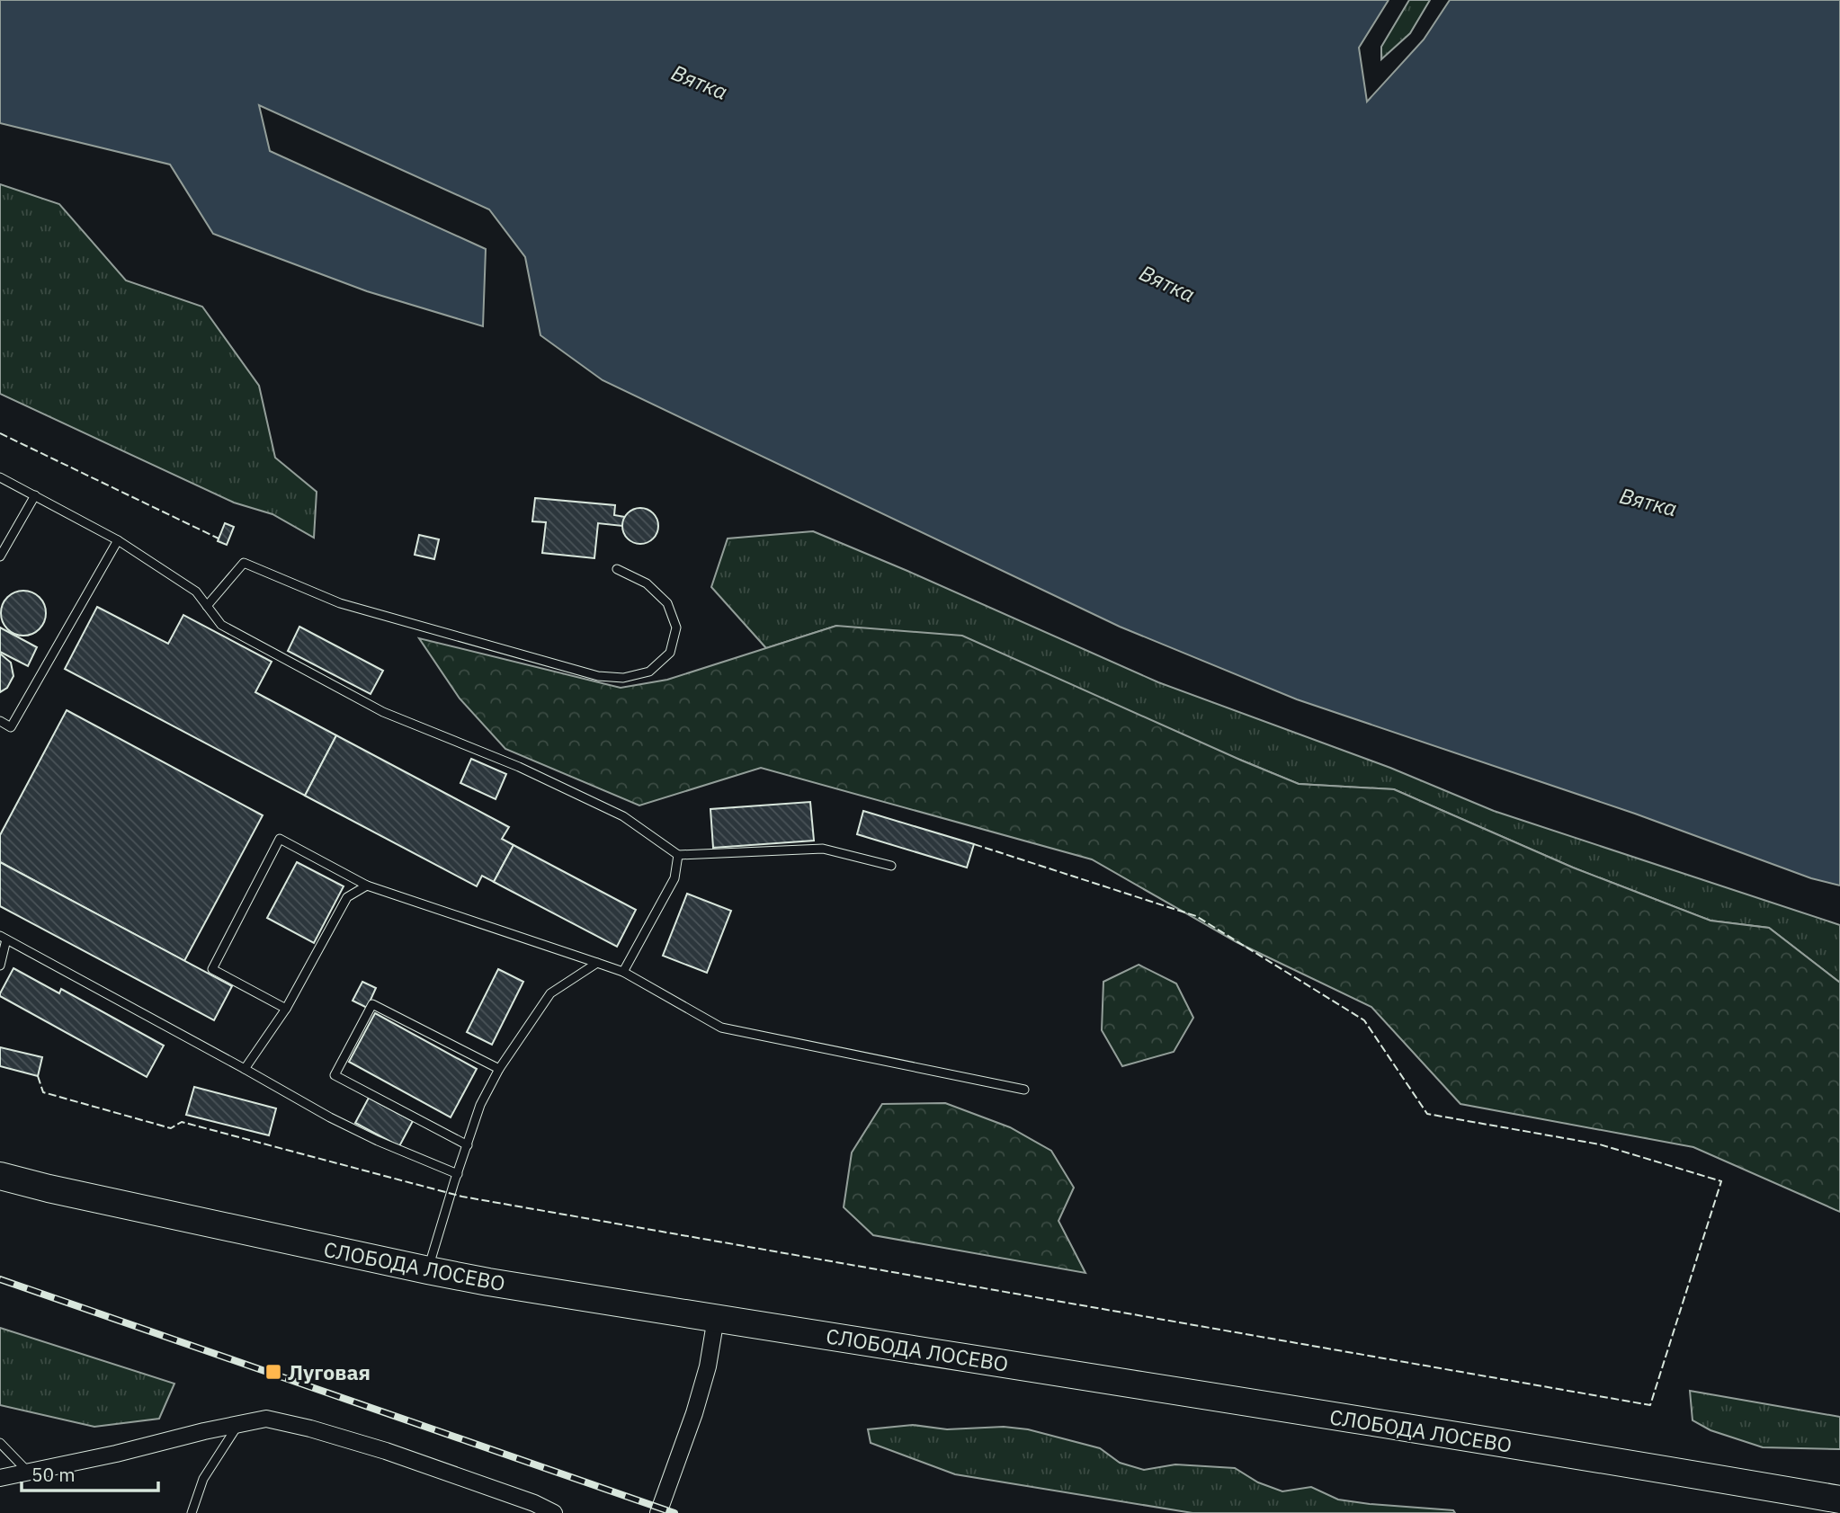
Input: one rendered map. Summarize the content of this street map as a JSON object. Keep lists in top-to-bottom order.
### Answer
{
  "streets": {
    "main road": ["СЛОБОДА ЛОСЕВО"]
  },
  "water": ["Вятка"],
  "places": {
    "transit": ["Луговая"]
  },
  "scale_bar": "50 m"
}
